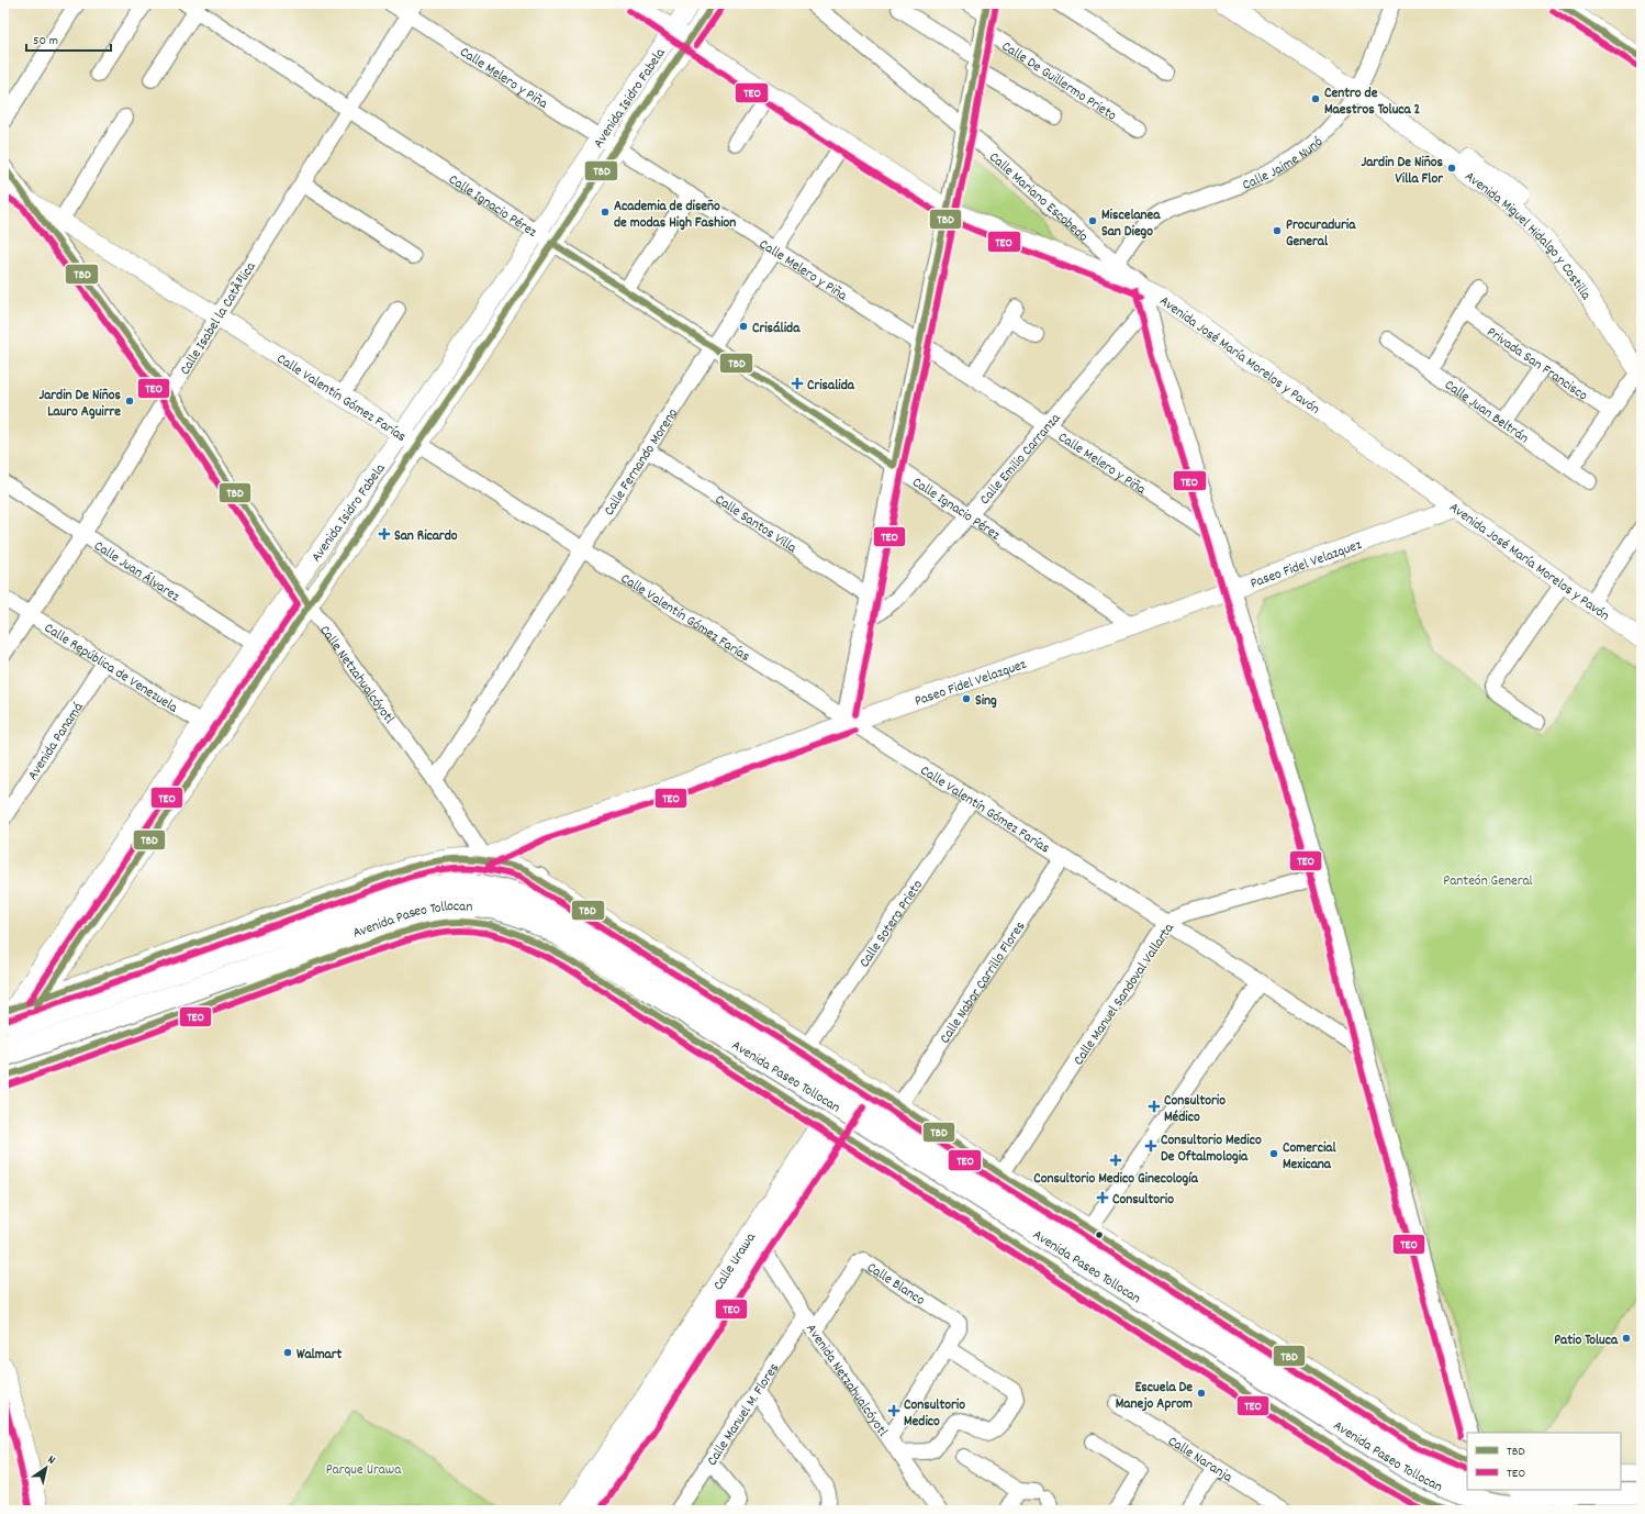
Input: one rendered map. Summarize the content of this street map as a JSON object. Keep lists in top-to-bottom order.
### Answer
{
  "streets": {
    "highway": ["Avenida Paseo Tollocan"],
    "main road": [
      "Avenida Isidro Fabela",
      "Avenida Miguel Hidalgo y Costilla",
      "Avenida José María Morelos y Pavón",
      "Calle Valentín Gómez Farías",
      "Paseo Fidel Velazquez",
      "Calle Urawa"
    ],
    "street": [
      "Calle Melero y Piña",
      "Calle De Guillermo Prieto",
      "Calle Jaime Nunó",
      "Calle Mariano Escobedo",
      "Calle Ignacio Pérez",
      "Calle Isabel la CatÃ³lica",
      "Privada San Francisco",
      "Calle Juan Beltrán",
      "Calle Emilio Carranza",
      "Calle Fernando Moreno",
      "Calle Santos Villa",
      "Calle Juan Álvarez",
      "Calle República de Venezuela",
      "Calle Netzahualcóyotl",
      "Avenida Panamá",
      "Calle Sotero Prieto",
      "Calle Nabor Carrillo Flores",
      "Calle Manuel Sandoval Vallarta",
      "Calle Blanco",
      "Avenida Netzahualcóyotl",
      "Calle Manuel M. Flores",
      "Calle Naranja"
    ]
  },
  "crossings": [
    ["Calle Melero y Piña", "Avenida Isidro Fabela"],
    ["Calle Melero y Piña", "Calle Isabel la CatÃ³lica"],
    ["Calle Melero y Piña", "Calle Emilio Carranza"],
    ["Calle Melero y Piña", "Calle Fernando Moreno"],
    ["Avenida Isidro Fabela", "Calle Ignacio Pérez"],
    ["Avenida Isidro Fabela", "Avenida José María Morelos y Pavón"],
    ["Avenida Isidro Fabela", "Calle Valentín Gómez Farías"],
    ["Avenida Isidro Fabela", "Calle Juan Álvarez"],
    ["Avenida Isidro Fabela", "Calle República de Venezuela"],
    ["Avenida Isidro Fabela", "Calle Netzahualcóyotl"],
    ["Avenida Isidro Fabela", "Avenida Paseo Tollocan"],
    ["Calle Jaime Nunó", "Calle Mariano Escobedo"],
    ["Calle Jaime Nunó", "Avenida Miguel Hidalgo y Costilla"],
    ["Calle Mariano Escobedo", "Avenida José María Morelos y Pavón"],
    ["Calle Ignacio Pérez", "Calle Isabel la CatÃ³lica"],
    ["Calle Ignacio Pérez", "Calle Emilio Carranza"],
    ["Calle Ignacio Pérez", "Calle Fernando Moreno"],
    ["Calle Ignacio Pérez", "Paseo Fidel Velazquez"],
    ["Calle Isabel la CatÃ³lica", "Calle Valentín Gómez Farías"],
    ["Calle Isabel la CatÃ³lica", "Calle Juan Álvarez"],
    ["Calle Isabel la CatÃ³lica", "Calle República de Venezuela"],
    ["Calle Isabel la CatÃ³lica", "Calle Netzahualcóyotl"],
    ["Avenida José María Morelos y Pavón", "Calle Fernando Moreno"],
    ["Avenida José María Morelos y Pavón", "Paseo Fidel Velazquez"],
    ["Calle Valentín Gómez Farías", "Calle Fernando Moreno"],
    ["Calle Valentín Gómez Farías", "Paseo Fidel Velazquez"],
    ["Calle Valentín Gómez Farías", "Calle Netzahualcóyotl"],
    ["Calle Valentín Gómez Farías", "Calle Sotero Prieto"],
    ["Calle Valentín Gómez Farías", "Calle Nabor Carrillo Flores"],
    ["Calle Valentín Gómez Farías", "Calle Manuel Sandoval Vallarta"],
    ["Calle Fernando Moreno", "Calle Santos Villa"],
    ["Calle Fernando Moreno", "Calle Netzahualcóyotl"],
    ["Paseo Fidel Velazquez", "Calle Netzahualcóyotl"],
    ["Paseo Fidel Velazquez", "Avenida Paseo Tollocan"],
    ["Calle República de Venezuela", "Avenida Panamá"],
    ["Calle Netzahualcóyotl", "Avenida Paseo Tollocan"],
    ["Avenida Paseo Tollocan", "Calle Sotero Prieto"],
    ["Avenida Paseo Tollocan", "Calle Nabor Carrillo Flores"],
    ["Avenida Paseo Tollocan", "Calle Manuel Sandoval Vallarta"],
    ["Avenida Paseo Tollocan", "Calle Urawa"],
    ["Calle Urawa", "Avenida Netzahualcóyotl"],
    ["Calle Blanco", "Avenida Netzahualcóyotl"],
    ["Avenida Netzahualcóyotl", "Calle Manuel M. Flores"]
  ],
  "parks": ["Panteón General", "Parque Urawa"],
  "places": {
    "other": [
      "Centro de Maestros Toluca 2",
      "Jardin De Niños Villa Flor",
      "Academia de diseño de modas High Fashion",
      "Miscelanea San Diego",
      "Procuraduria General",
      "Crisálida",
      "Jardin De Niños Lauro Aguirre",
      "Sing",
      "Comercial Mexicana",
      "Patio Toluca",
      "Walmart",
      "Escuela De Manejo Aprom"
    ],
    "health": [
      "Crisalida",
      "San Ricardo",
      "Consultorio Médico",
      "Consultorio Medico De Oftalmologia",
      "Consultorio Medico Ginecología",
      "Consultorio",
      "Consultorio Medico"
    ]
  },
  "lines": ["transit line TBD", "transit line TEO"],
  "legend": ["TBD", "TEO"],
  "scale_bar": "50 m",
  "north": "top right"
}
